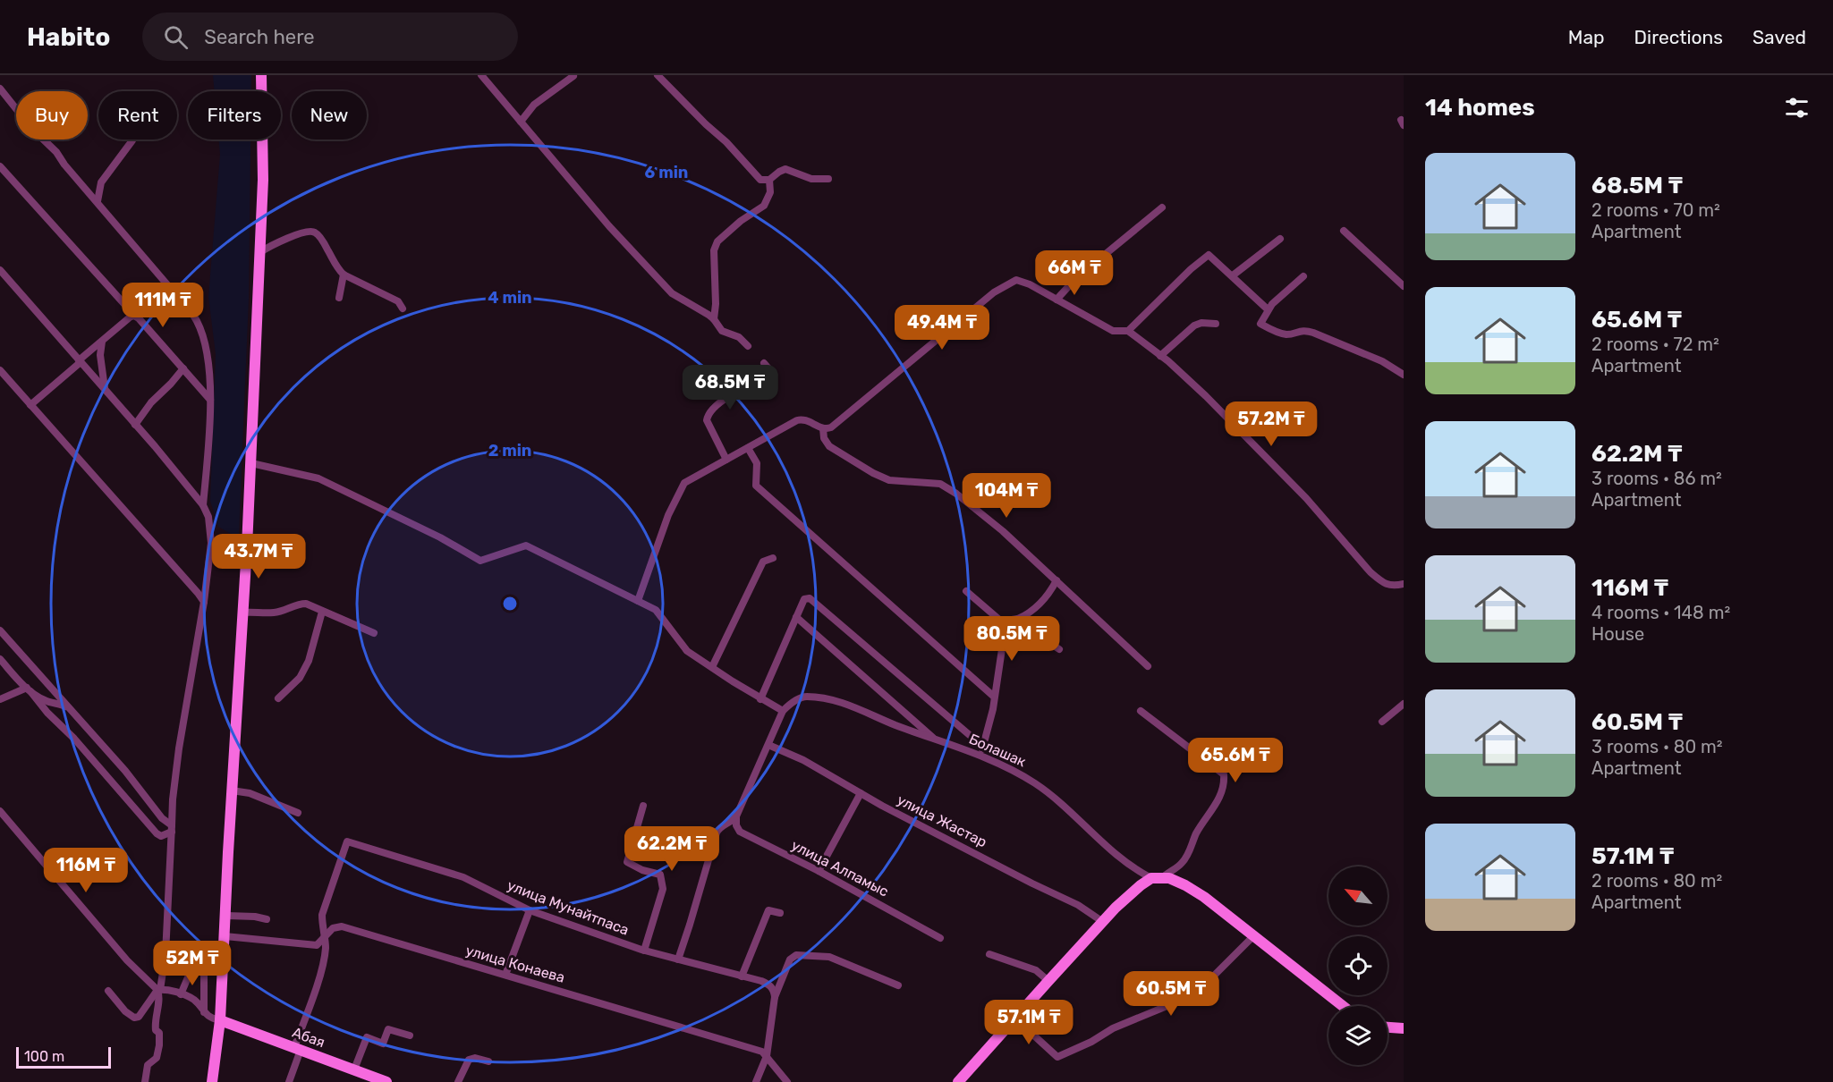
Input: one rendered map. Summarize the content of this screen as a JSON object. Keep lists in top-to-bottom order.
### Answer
{
  "streets": {
    "main road": ["Абая"],
    "street": [
      "Болашак",
      "улица Жастар",
      "улица Алпамыс",
      "улица Мунайтпаса",
      "улица Конаева"
    ]
  },
  "crossings": [
    ["улица Мунайтпаса", "улица Конаева"]
  ],
  "scale_bar": "100 m",
  "north": "top left",
  "page": {
    "header": "Habito",
    "search": "Search here",
    "nav": ["Map", "Directions", "Saved"],
    "heading": "14 homes",
    "chip": [
      "Buy",
      "Rent",
      "Filters",
      "New"
    ],
    "list": [
      {
        "name": "68.5M ₸",
        "note": "2 rooms · 70 m² · Apartment"
      },
      {
        "name": "65.6M ₸",
        "note": "2 rooms · 72 m² · Apartment"
      },
      {
        "name": "62.2M ₸",
        "note": "3 rooms · 86 m² · Apartment"
      },
      {
        "name": "116M ₸",
        "note": "4 rooms · 148 m² · House"
      },
      {
        "name": "60.5M ₸",
        "note": "3 rooms · 80 m² · Apartment"
      },
      {
        "name": "57.1M ₸",
        "note": "2 rooms · 80 m² · Apartment"
      }
    ],
    "price": [
      "66M ₸",
      "111M ₸",
      "49.4M ₸",
      "68.5M ₸",
      "57.2M ₸",
      "104M ₸",
      "43.7M ₸",
      "80.5M ₸",
      "65.6M ₸",
      "62.2M ₸",
      "116M ₸",
      "52M ₸",
      "60.5M ₸",
      "57.1M ₸"
    ],
    "scale": "100 m"
  },
  "rings": ["6 min", "4 min", "2 min"]
}
